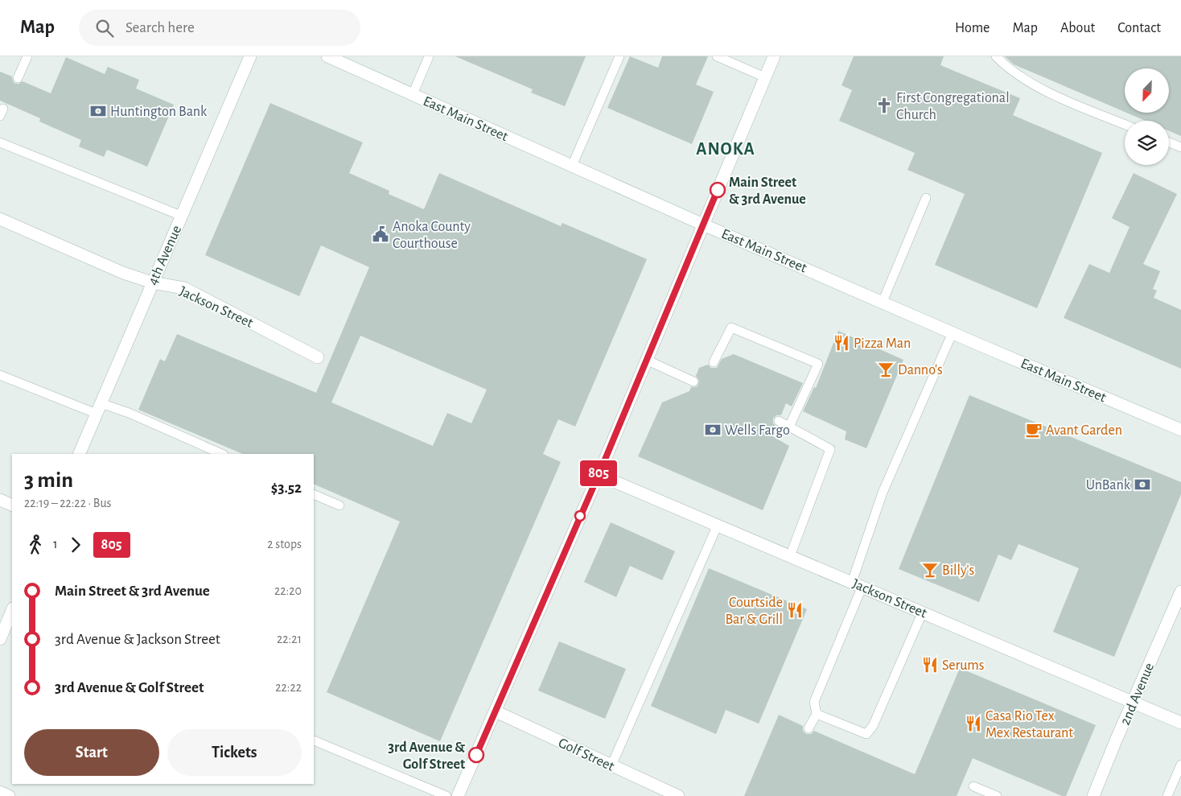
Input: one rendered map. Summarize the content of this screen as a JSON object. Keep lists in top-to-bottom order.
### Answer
{
  "streets": {
    "street": [
      "East Main Street",
      "4th Avenue",
      "Jackson Street",
      "2nd Avenue",
      "Golf Street"
    ]
  },
  "crossings": [
    ["4th Avenue", "Jackson Street"],
    ["Jackson Street", "2nd Avenue"]
  ],
  "districts": ["ANOKA"],
  "places": {
    "church": ["First Congregational Church"],
    "bank": ["Huntington Bank", "Wells Fargo", "UnBank"],
    "other": ["Main Street & 3rd Avenue", "3rd Avenue & Golf Street"],
    "public building": ["Anoka County Courthouse"],
    "restaurant": [
      "Pizza Man",
      "Courtside Bar & Grill",
      "Serums",
      "Casa Rio Tex Mex Restaurant"
    ],
    "bar": ["Danno's", "Billy's"],
    "cafe": ["Avant Garden"]
  },
  "lines": ["bus line 805"],
  "north": "bottom left",
  "page": {
    "header": "Map",
    "search": "Search here",
    "nav": [
      "Home",
      "Map",
      "About",
      "Contact"
    ],
    "on_map": "805",
    "heading": ["3 min", "22:19 – 22:22 · Bus", "$3.52"],
    "legs": ["1", "805", "2 stops"],
    "list": [
      {
        "name": "Main Street & 3rd Avenue",
        "value": "22:20"
      },
      {
        "name": "3rd Avenue & Jackson Street",
        "value": "22:21"
      },
      {
        "name": "3rd Avenue & Golf Street",
        "value": "22:22"
      }
    ],
    "buttons": ["Start", "Tickets"]
  }
}
